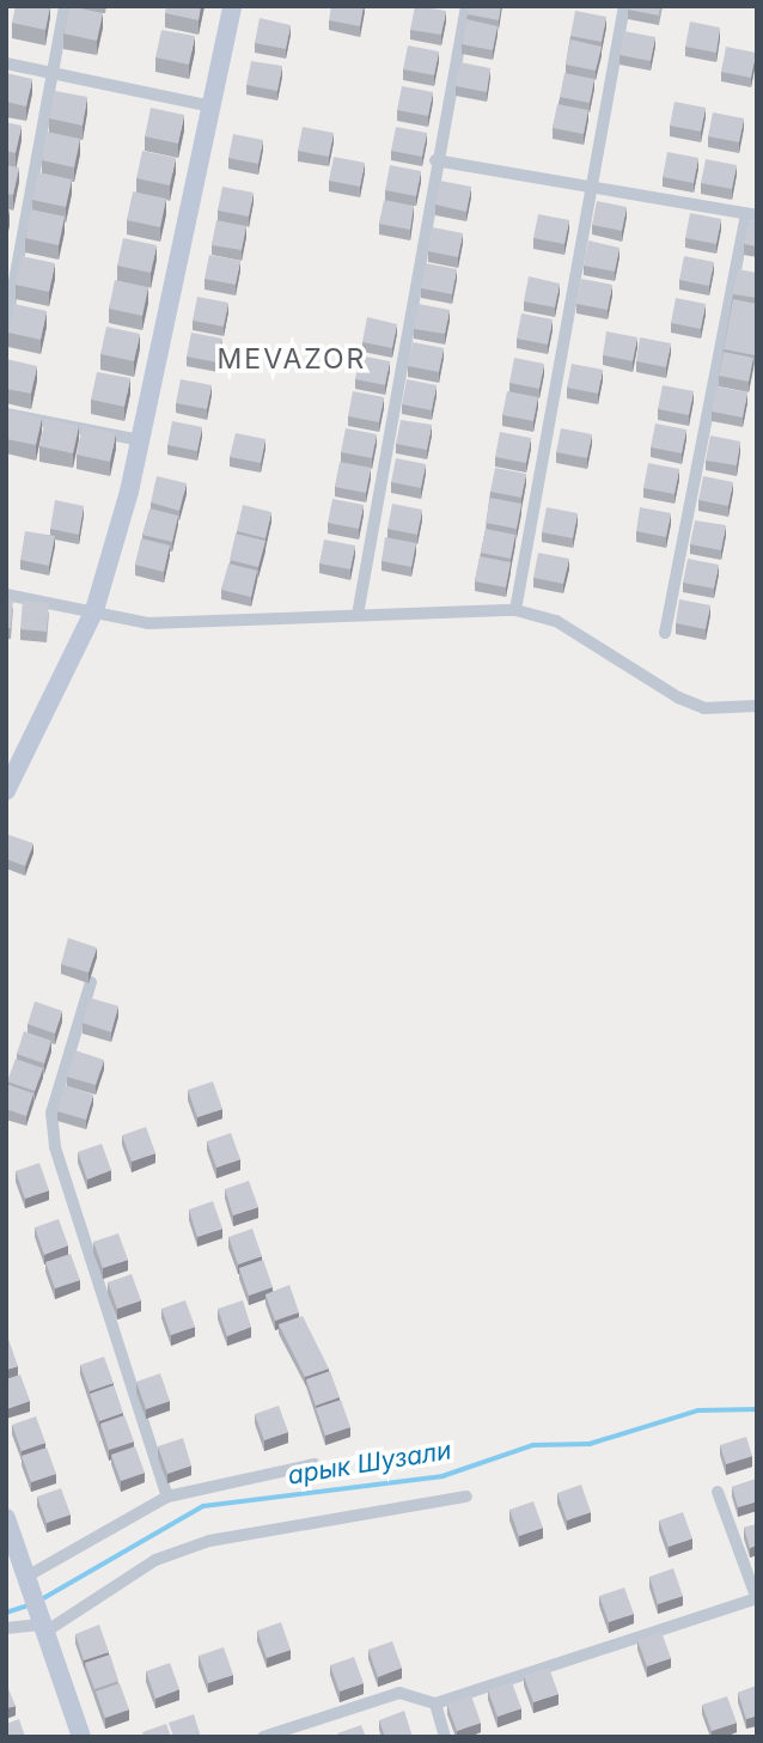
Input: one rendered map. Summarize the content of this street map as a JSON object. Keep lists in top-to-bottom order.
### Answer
{
  "districts": ["MEVAZOR"],
  "water": ["арык Шузали"]
}
